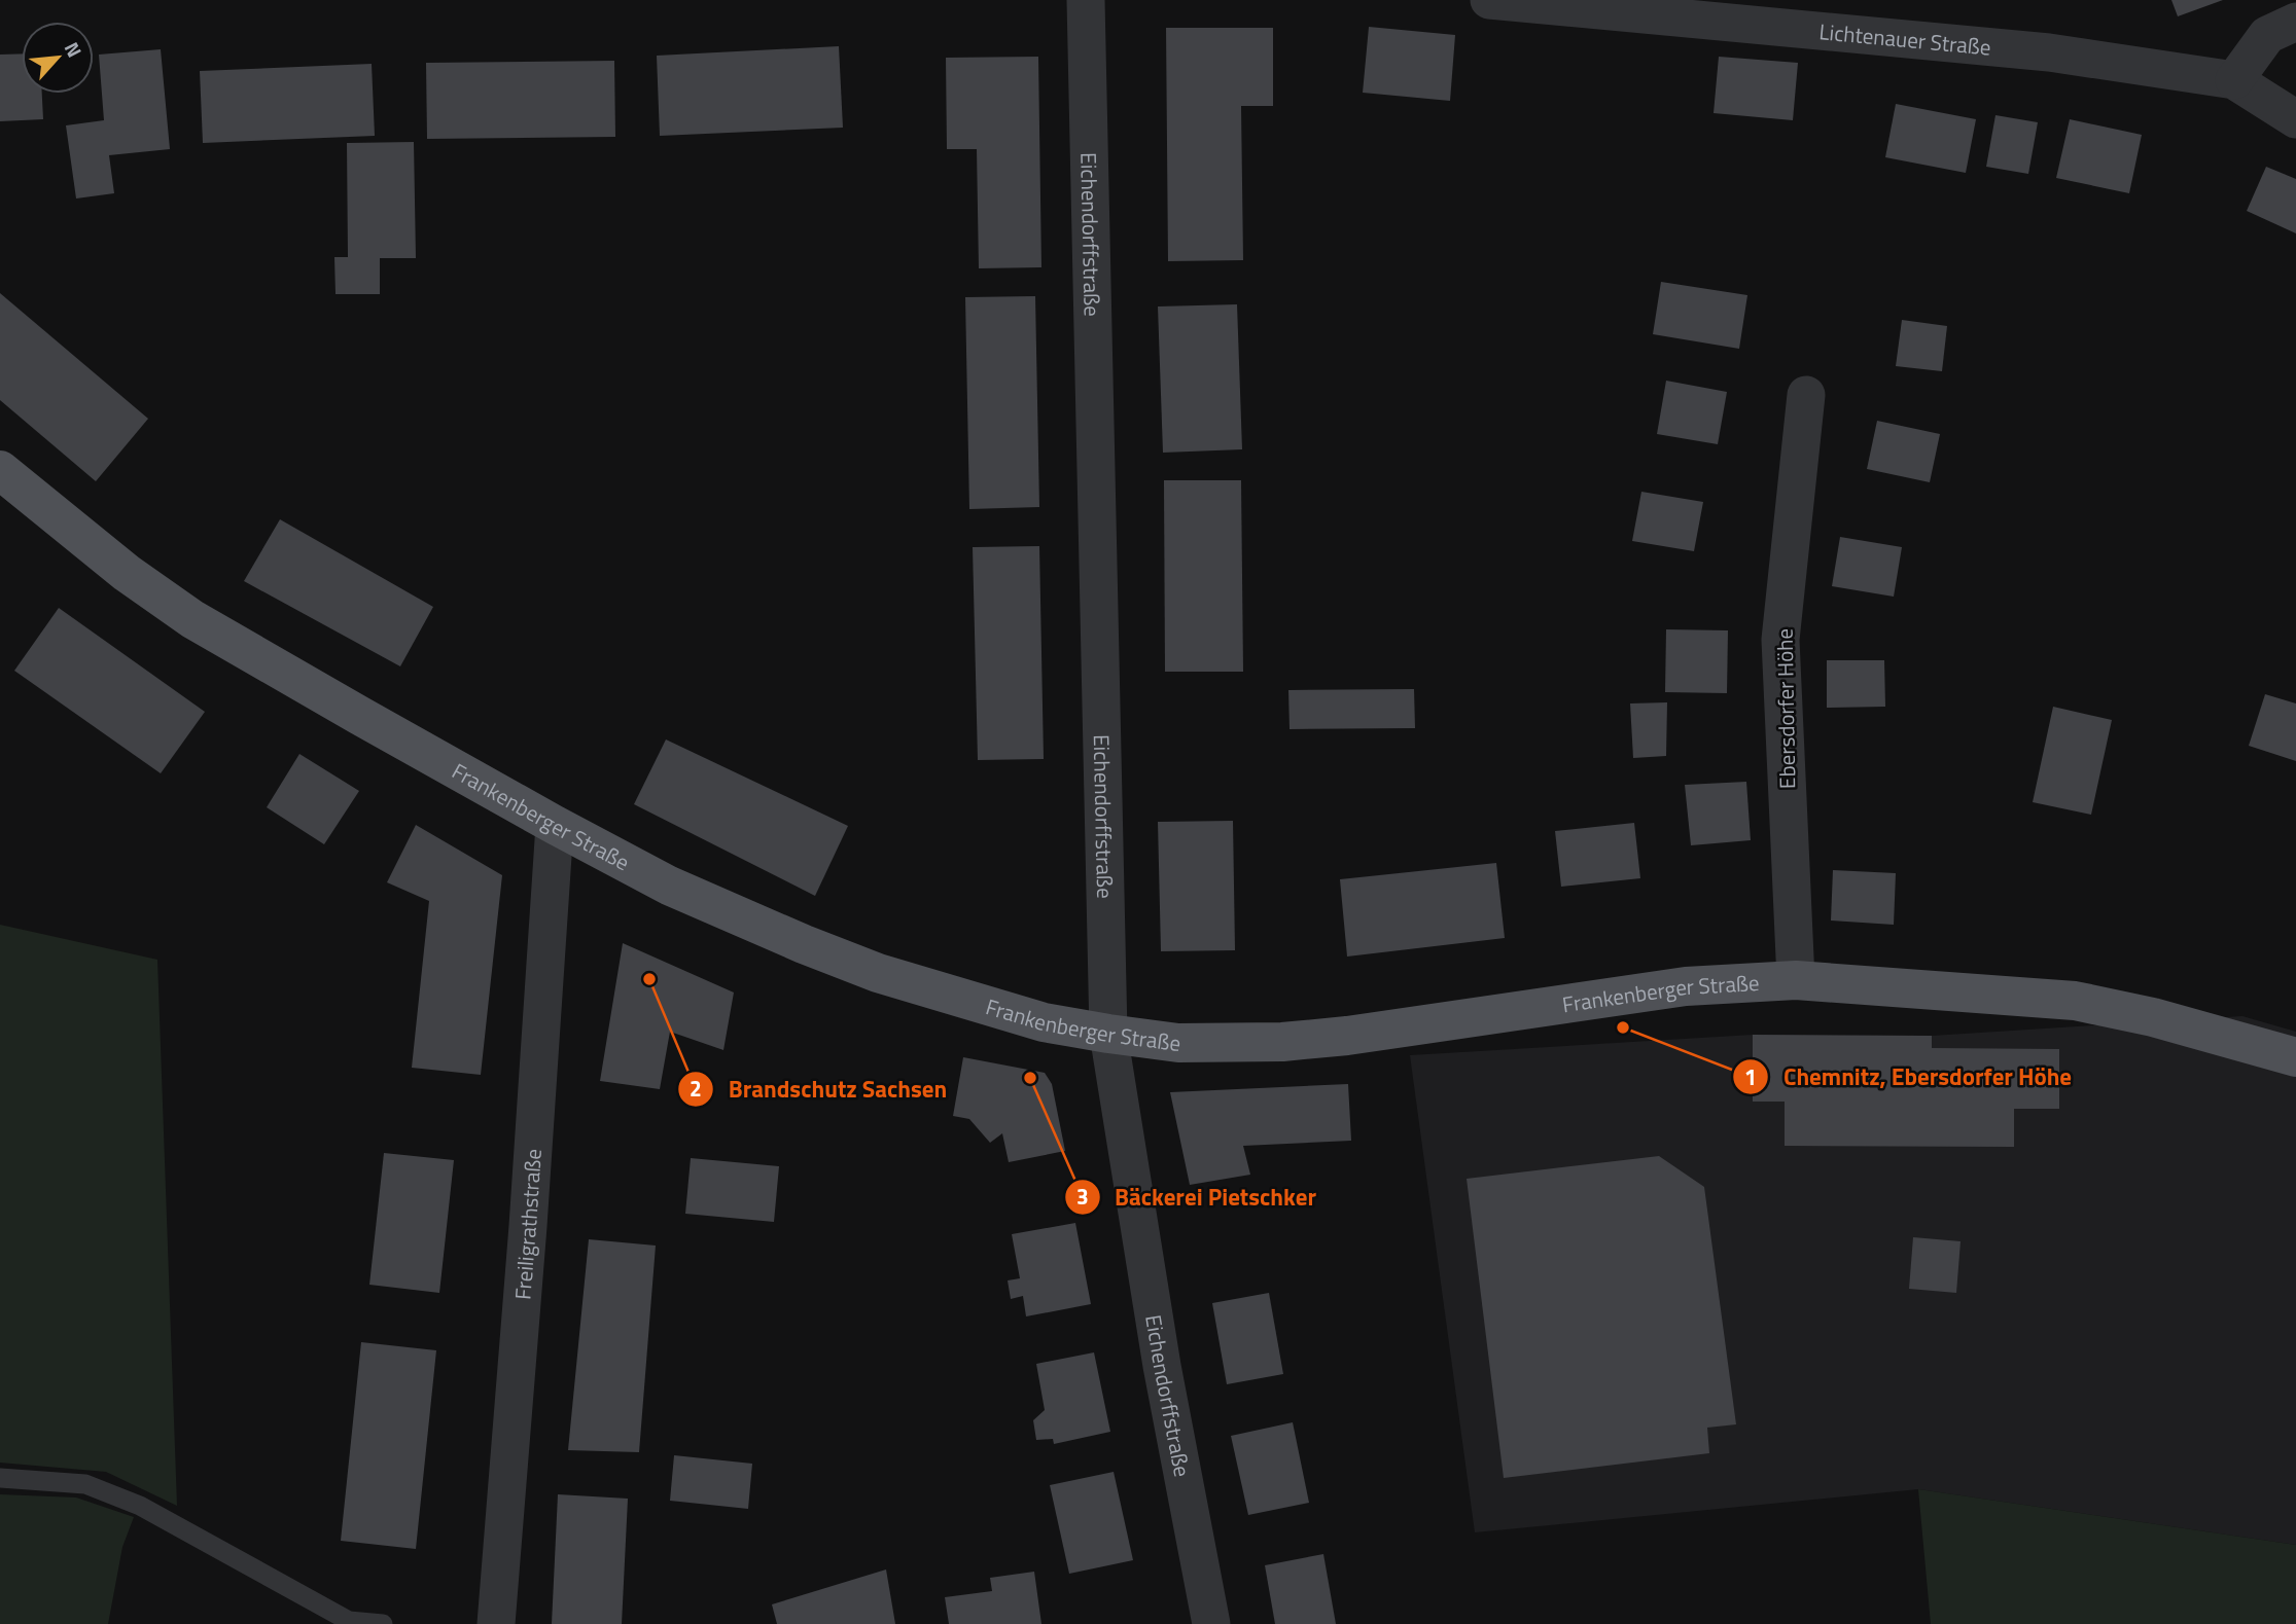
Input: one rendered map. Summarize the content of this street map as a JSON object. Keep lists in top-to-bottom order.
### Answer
{
  "streets": {
    "main road": ["Frankenberger Straße"],
    "street": [
      "Lichtenauer Straße",
      "Eichendorffstraße",
      "Ebersdorfer Höhe",
      "Freiligrathstraße"
    ]
  },
  "crossings": [
    ["Eichendorffstraße", "Frankenberger Straße"],
    ["Ebersdorfer Höhe", "Frankenberger Straße"],
    ["Frankenberger Straße", "Freiligrathstraße"]
  ],
  "places": ["Brandschutz Sachsen", "Chemnitz, Ebersdorfer Höhe", "Bäckerei Pietschker"],
  "north": "top right"
}
